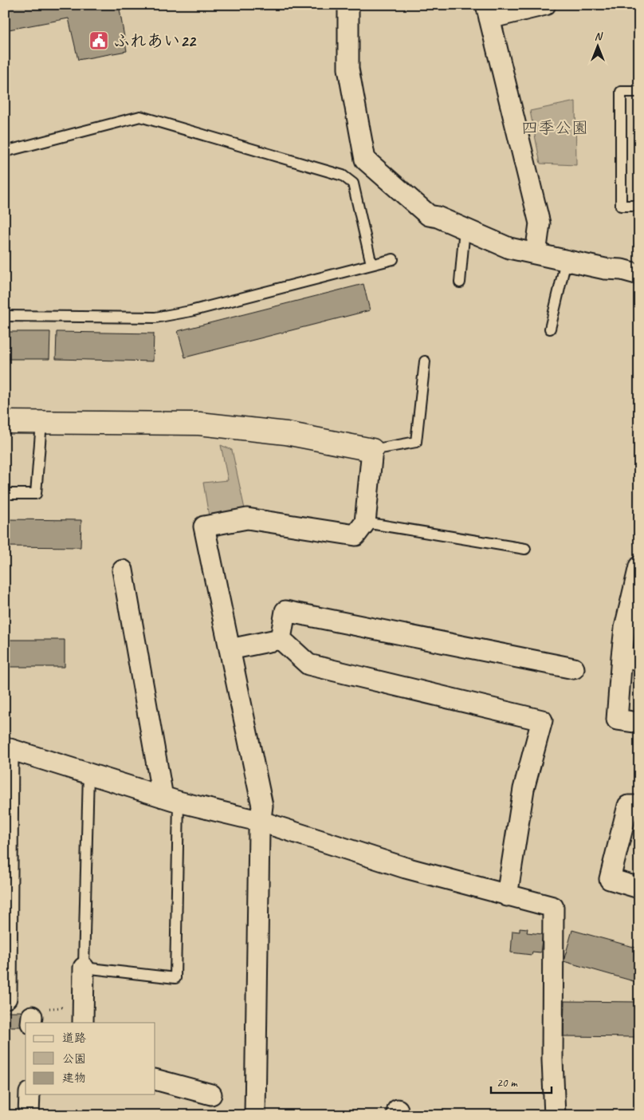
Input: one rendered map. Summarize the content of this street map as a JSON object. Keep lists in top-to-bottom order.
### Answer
{
  "parks": ["四季公園"],
  "places": {
    "public building": ["ふれあい22"]
  },
  "legend": ["道路", "公園", "建物"],
  "scale_bar": "20 m",
  "north": "top"
}
